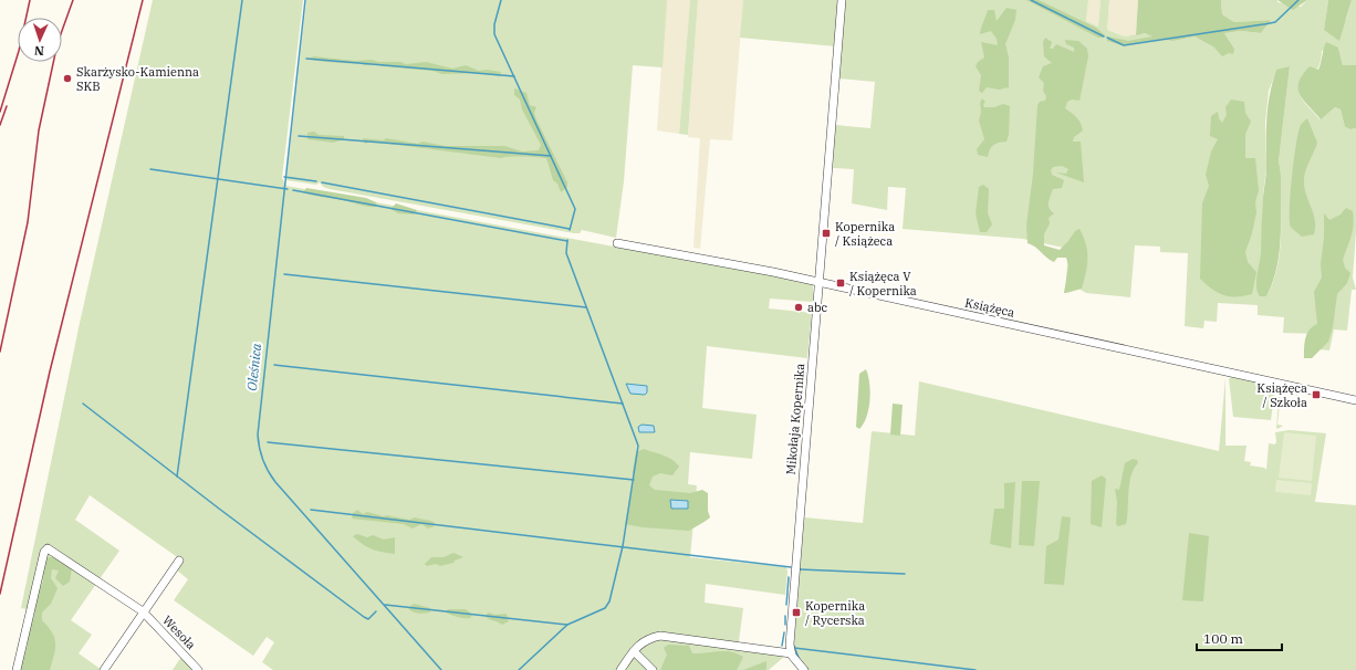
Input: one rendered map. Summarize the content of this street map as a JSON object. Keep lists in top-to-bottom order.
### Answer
{
  "streets": {
    "street": ["Książęca", "Mikołaja Kopernika", "Wesoła"]
  },
  "crossings": [
    ["Książęca", "Mikołaja Kopernika"]
  ],
  "water": ["Oleśnica"],
  "places": {
    "other": ["Skarżysko-Kamienna SKB", "abc"],
    "transit": [
      "Kopernika / Książeca",
      "Książęca V / Kopernika",
      "Książęca / Szkoła",
      "Kopernika / Rycerska"
    ]
  },
  "scale_bar": "100 m",
  "north": "bottom"
}
